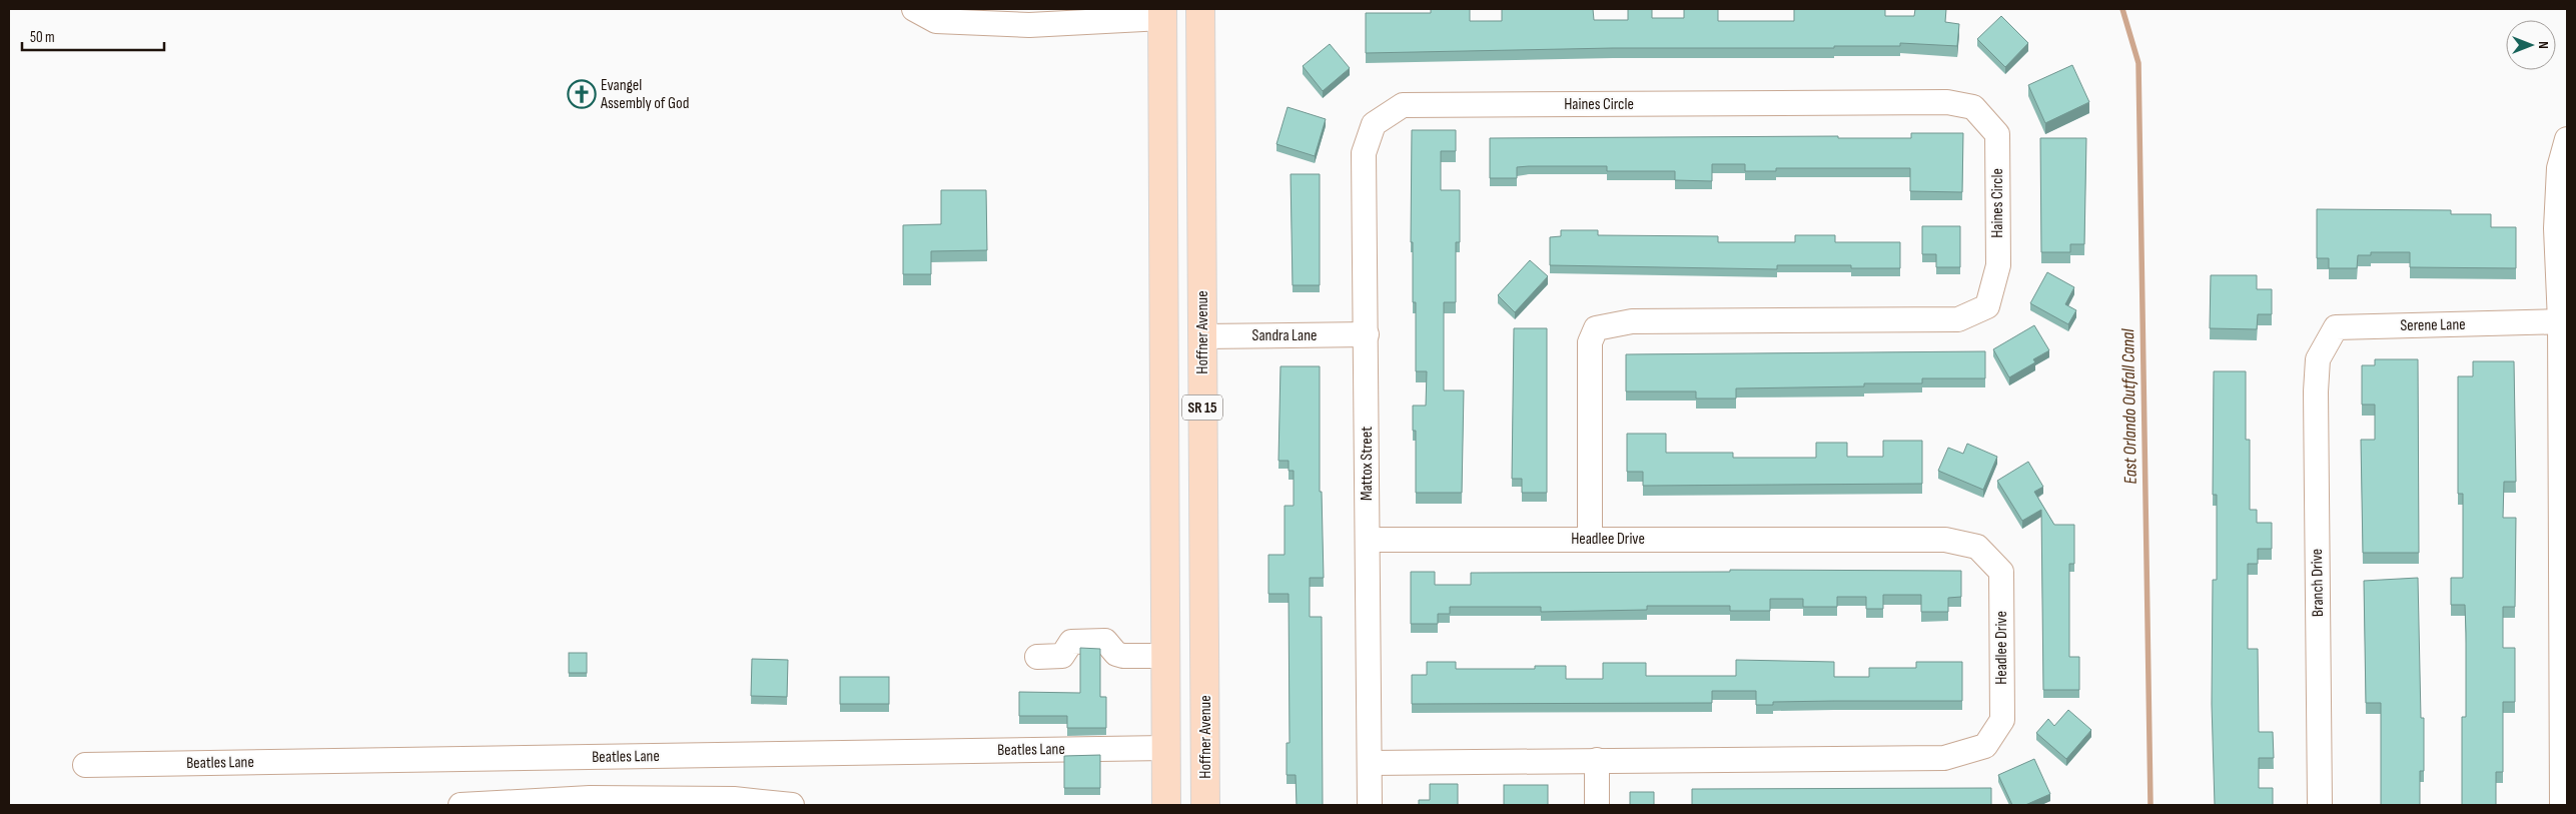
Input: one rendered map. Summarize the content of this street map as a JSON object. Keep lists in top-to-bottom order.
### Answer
{
  "streets": {
    "main road": ["Hoffner Avenue", "SR 15"],
    "street": [
      "Haines Circle",
      "Serene Lane",
      "Sandra Lane",
      "Mattox Street",
      "Headlee Drive",
      "Branch Drive",
      "Beatles Lane"
    ]
  },
  "crossings": [
    ["Haines Circle", "Mattox Street"],
    ["Haines Circle", "Headlee Drive"],
    ["Serene Lane", "Branch Drive"],
    ["Hoffner Avenue", "Sandra Lane"],
    ["Sandra Lane", "Mattox Street"],
    ["SR 15", "Beatles Lane"],
    ["Mattox Street", "Headlee Drive"]
  ],
  "water": ["East Orlando Outfall Canal"],
  "places": {
    "church": ["Evangel Assembly of God"]
  },
  "scale_bar": "50 m",
  "north": "right"
}
